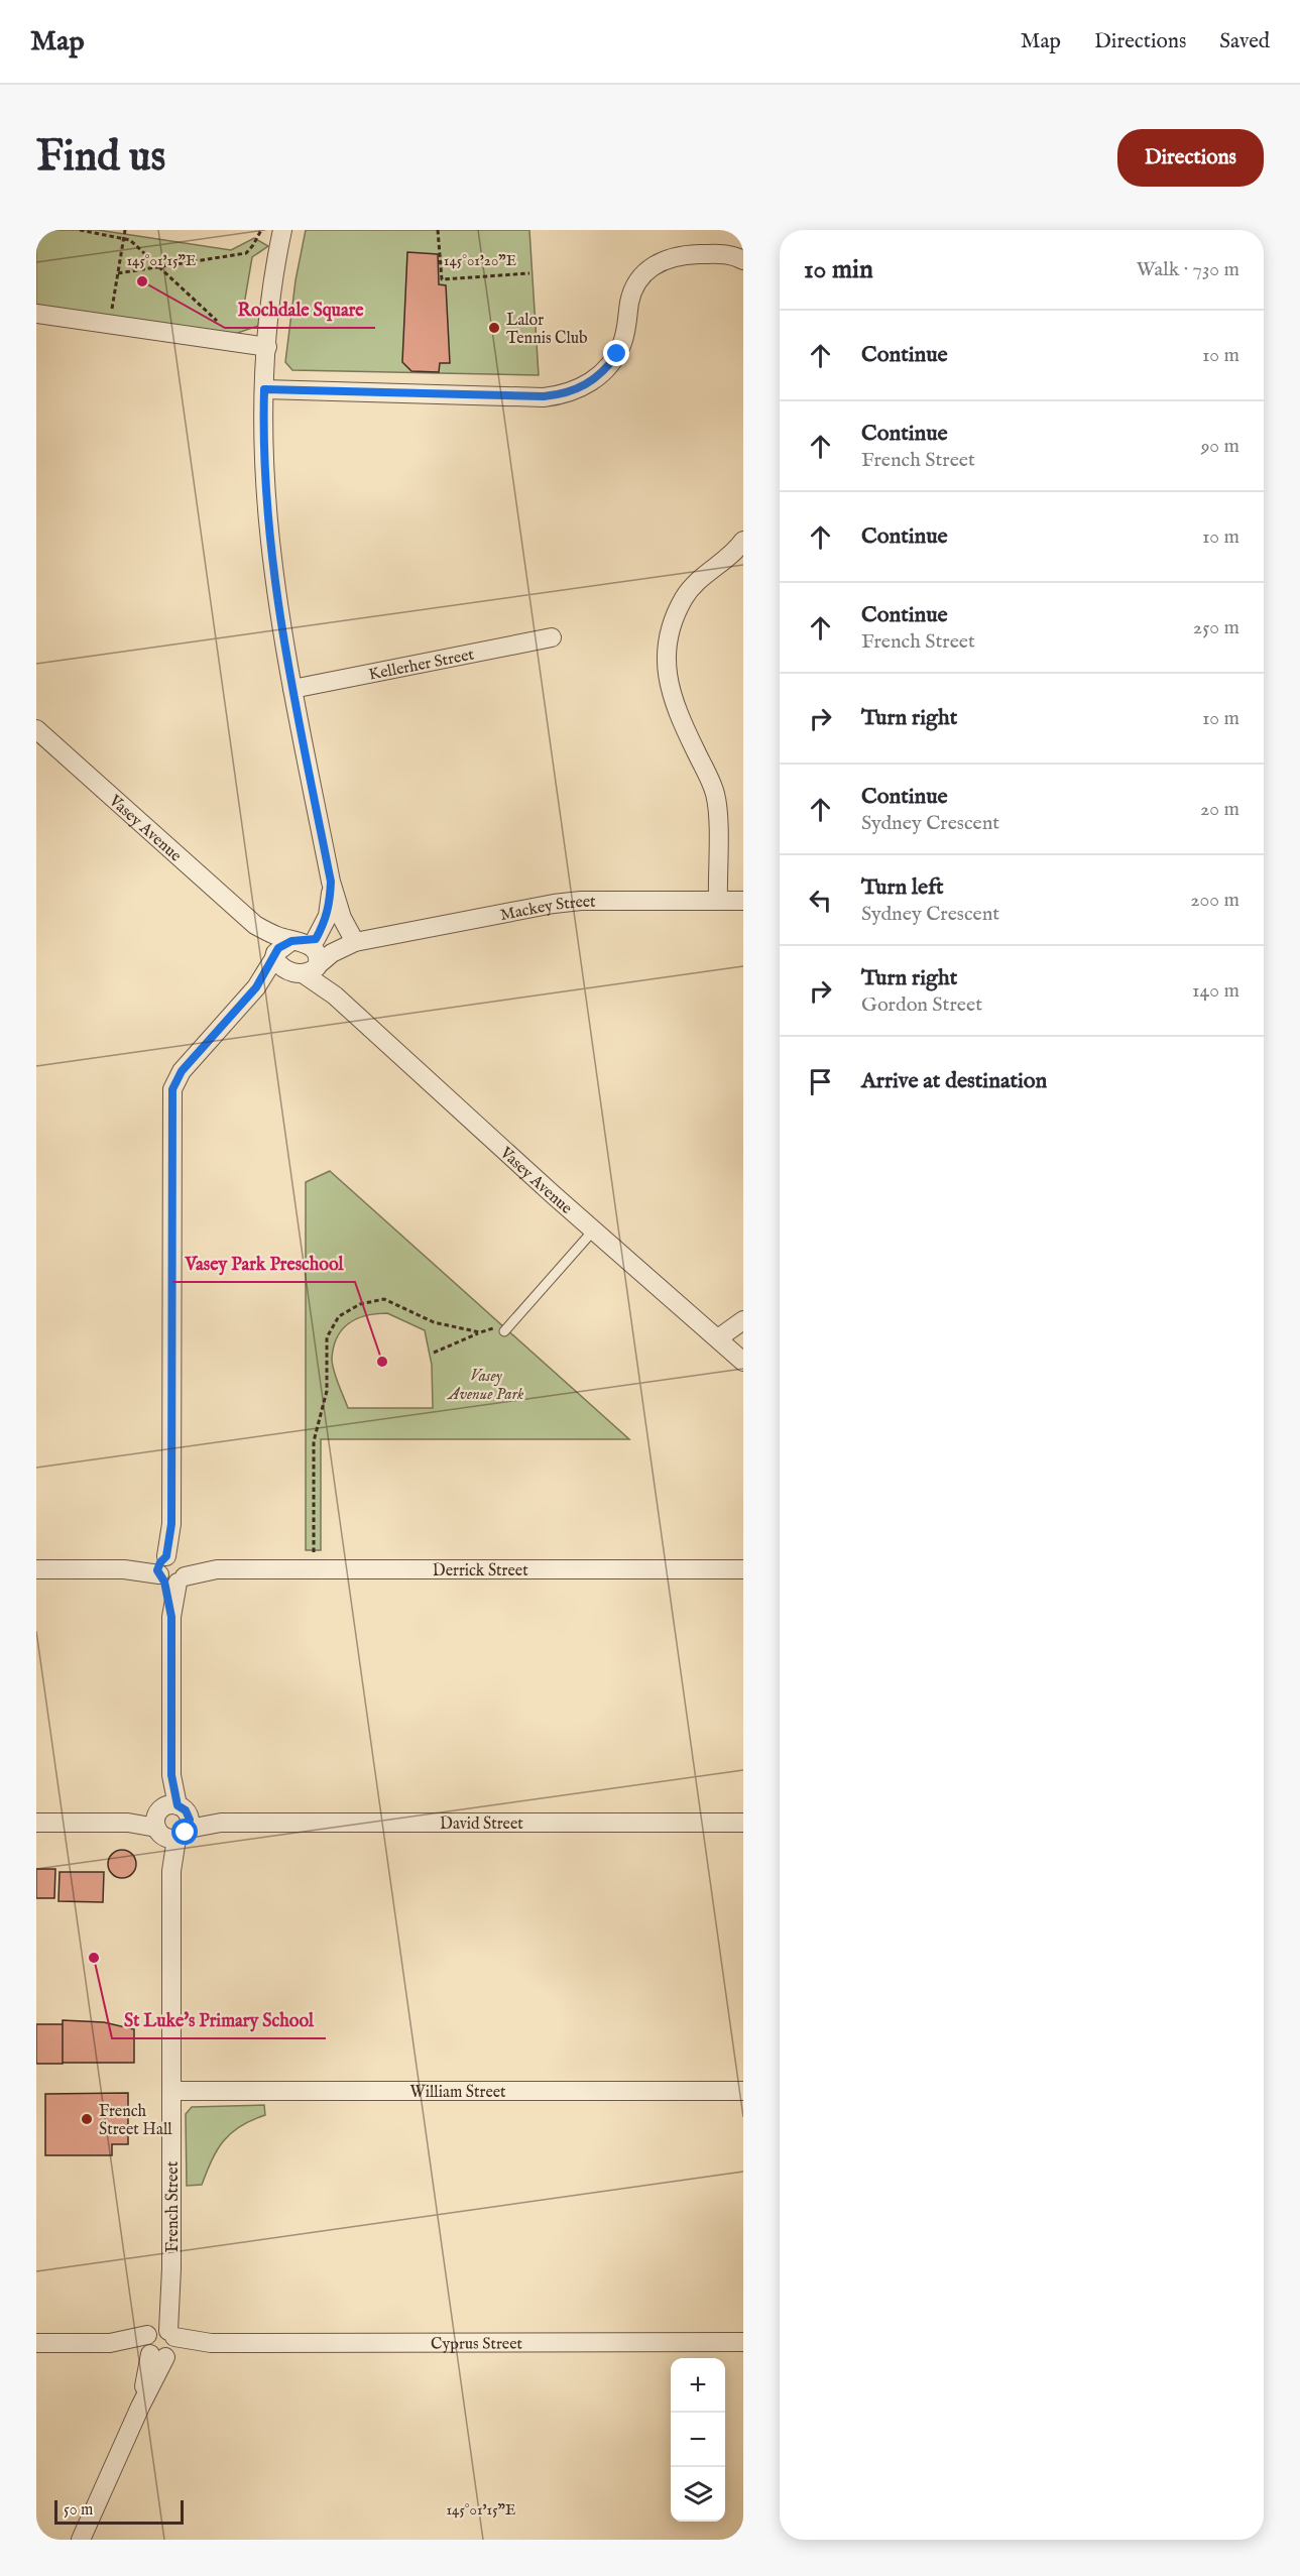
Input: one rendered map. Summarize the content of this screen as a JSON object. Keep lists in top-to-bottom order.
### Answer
{
  "streets": {
    "street": [
      "Kellerher Street",
      "Vasey Avenue",
      "Mackey Street",
      "Derrick Street",
      "David Street",
      "William Street",
      "French Street",
      "Cyprus Street"
    ]
  },
  "crossings": [
    ["Vasey Avenue", "Mackey Street"],
    ["Vasey Avenue", "French Street"],
    ["Mackey Street", "French Street"],
    ["Derrick Street", "French Street"],
    ["David Street", "French Street"],
    ["William Street", "French Street"],
    ["French Street", "Cyprus Street"]
  ],
  "parks": ["Vasey Avenue Park"],
  "places": [
    "Rochdale Square",
    "Lalor Tennis Club",
    "Vasey Park Preschool",
    "St Luke's Primary School",
    "French Street Hall"
  ],
  "scale_bar": "50 m",
  "page": {
    "header": "Map",
    "nav": ["Map", "Directions", "Saved"],
    "buttons": "Directions",
    "title": "Find us",
    "heading": ["10 min", "Walk · 730 m"],
    "list": [
      ["Continue", "10 m"],
      ["Continue", "French Street", "90 m"],
      ["Continue", "10 m"],
      ["Continue", "French Street", "250 m"],
      ["Turn right", "10 m"],
      ["Continue", "Sydney Crescent", "20 m"],
      ["Turn left", "Sydney Crescent", "200 m"],
      ["Turn right", "Gordon Street", "140 m"],
      "Arrive at destination"
    ],
    "map_buttons": ["+", "−"],
    "scale": "50 m"
  },
  "coordinates": ["145°01'15\"E", "145°01'20\"E"]
}
